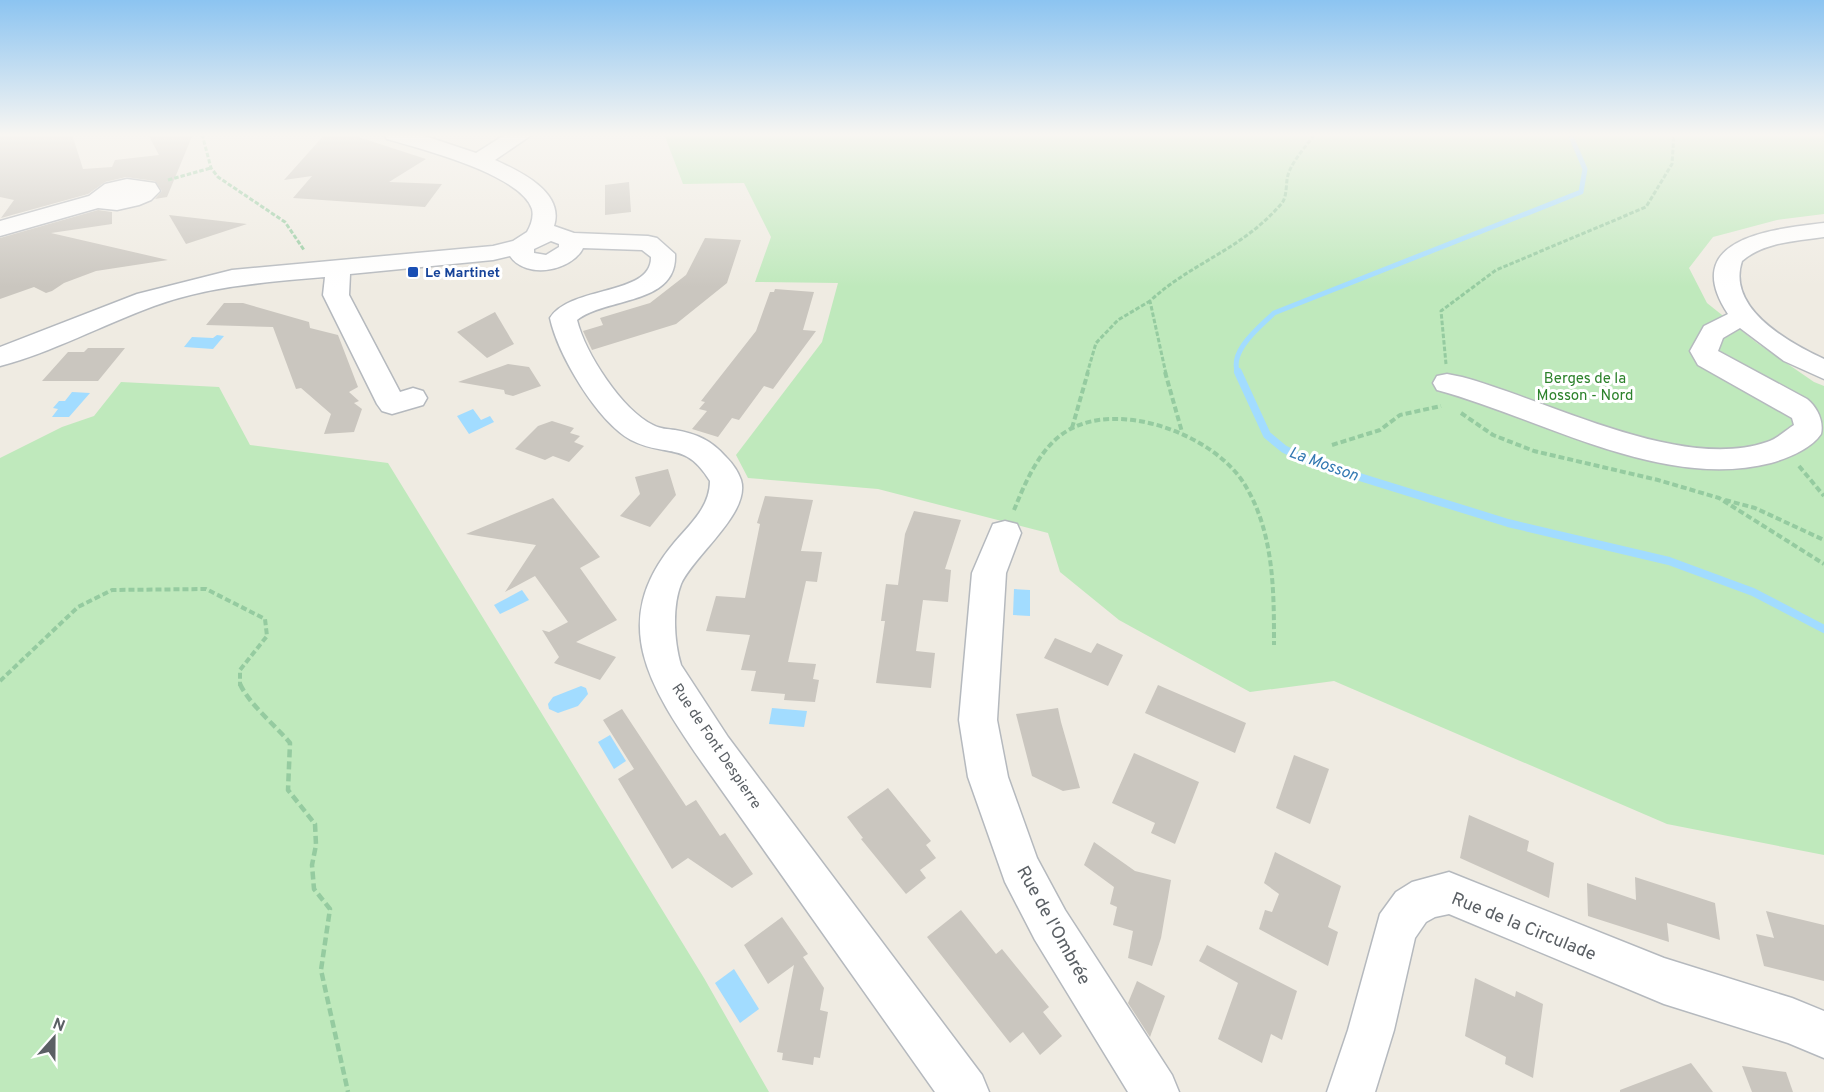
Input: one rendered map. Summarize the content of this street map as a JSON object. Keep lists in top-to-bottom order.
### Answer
{
  "streets": {
    "street": ["Rue de Font Despierre", "Rue de l'Ombrée", "Rue de la Circulade"]
  },
  "water": ["La Mosson"],
  "parks": ["Berges de la Mosson - Nord"],
  "places": {
    "transit": ["Le Martinet"]
  },
  "north": "top"
}
